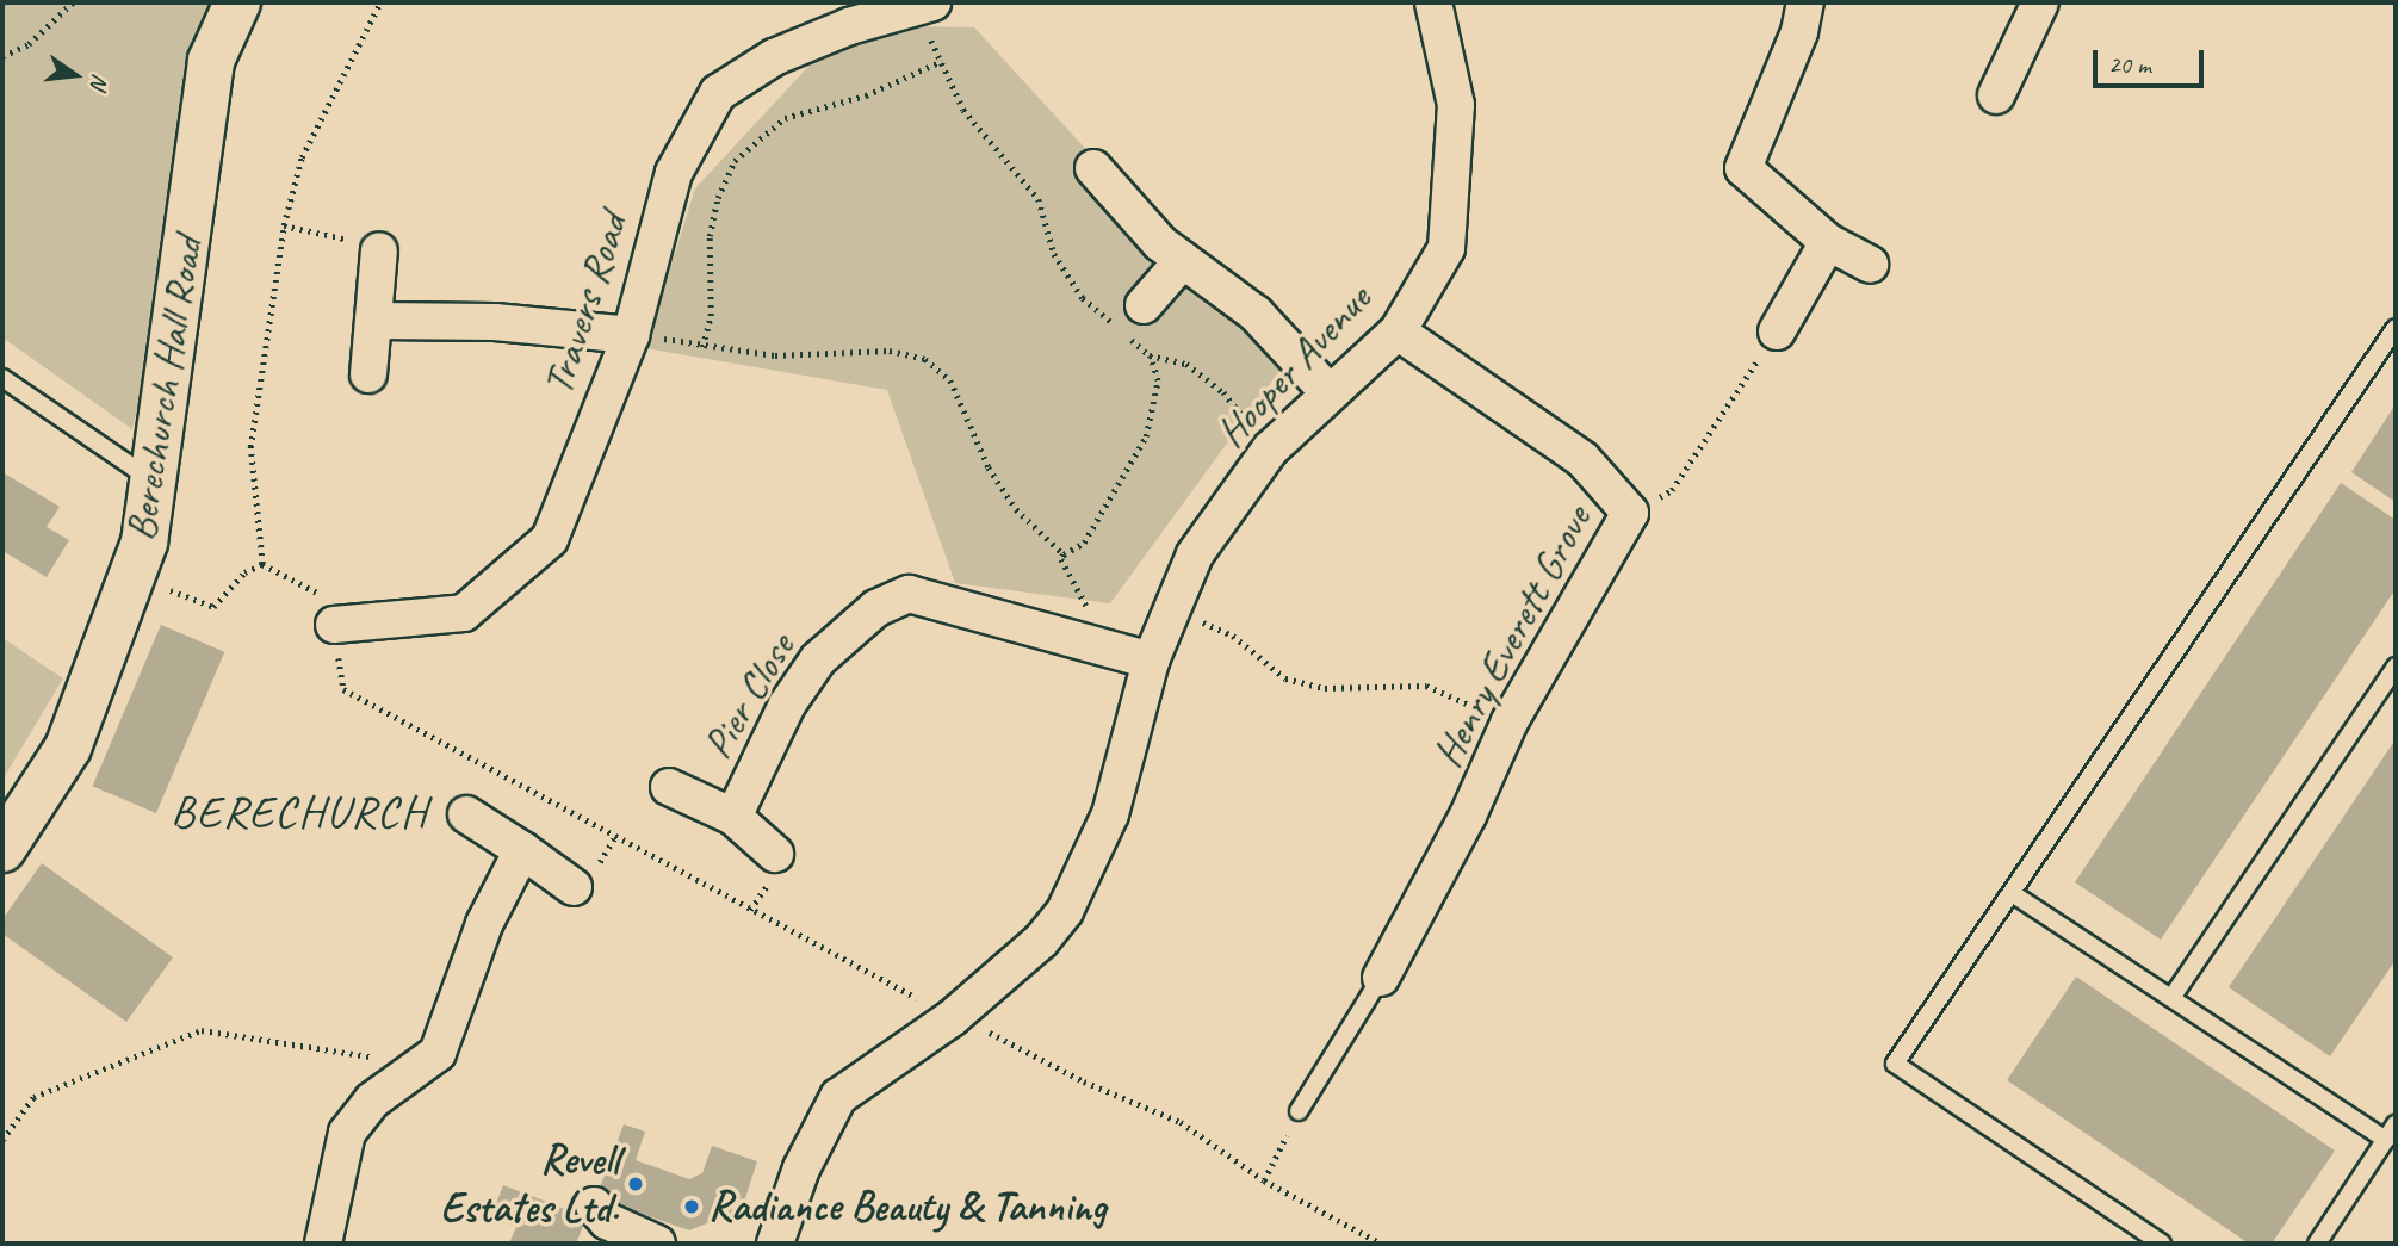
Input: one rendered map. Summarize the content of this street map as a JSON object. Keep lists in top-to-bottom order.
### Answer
{
  "streets": {
    "street": [
      "Travers Road",
      "Hooper Avenue",
      "Berechurch Hall Road",
      "Henry Everett Grove",
      "Pier Close"
    ]
  },
  "crossings": [
    ["Hooper Avenue", "Henry Everett Grove"],
    ["Hooper Avenue", "Pier Close"]
  ],
  "districts": ["BERECHURCH"],
  "places": ["Revell Estates Ltd.", "Radiance Beauty & Tanning"],
  "scale_bar": "20 m",
  "north": "right"
}
